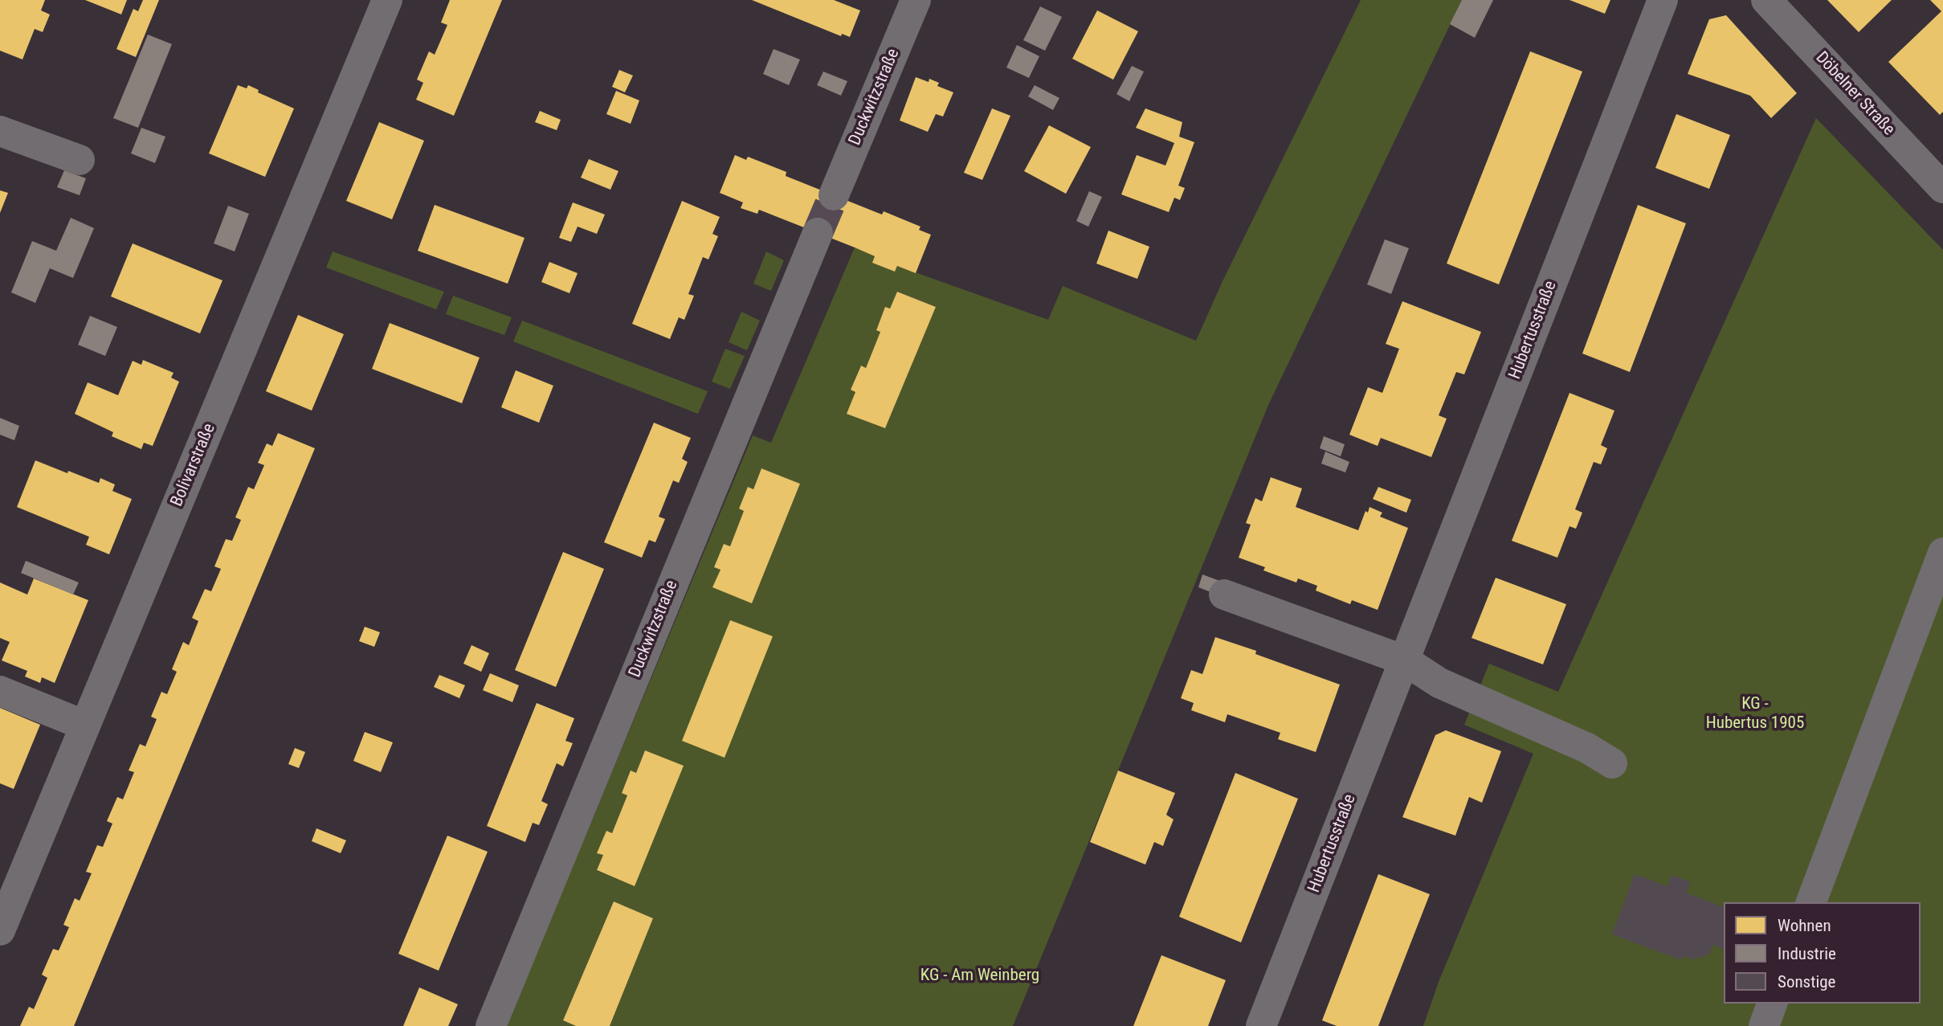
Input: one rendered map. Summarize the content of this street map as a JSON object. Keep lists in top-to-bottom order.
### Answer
{
  "streets": {
    "street": [
      "Döbelner Straße",
      "Duckwitzstraße",
      "Hubertusstraße",
      "Bolivarstraße"
    ]
  },
  "parks": ["KG - Hubertus 1905", "KG - Am Weinberg"],
  "legend": ["Wohnen", "Industrie", "Sonstige"]
}
